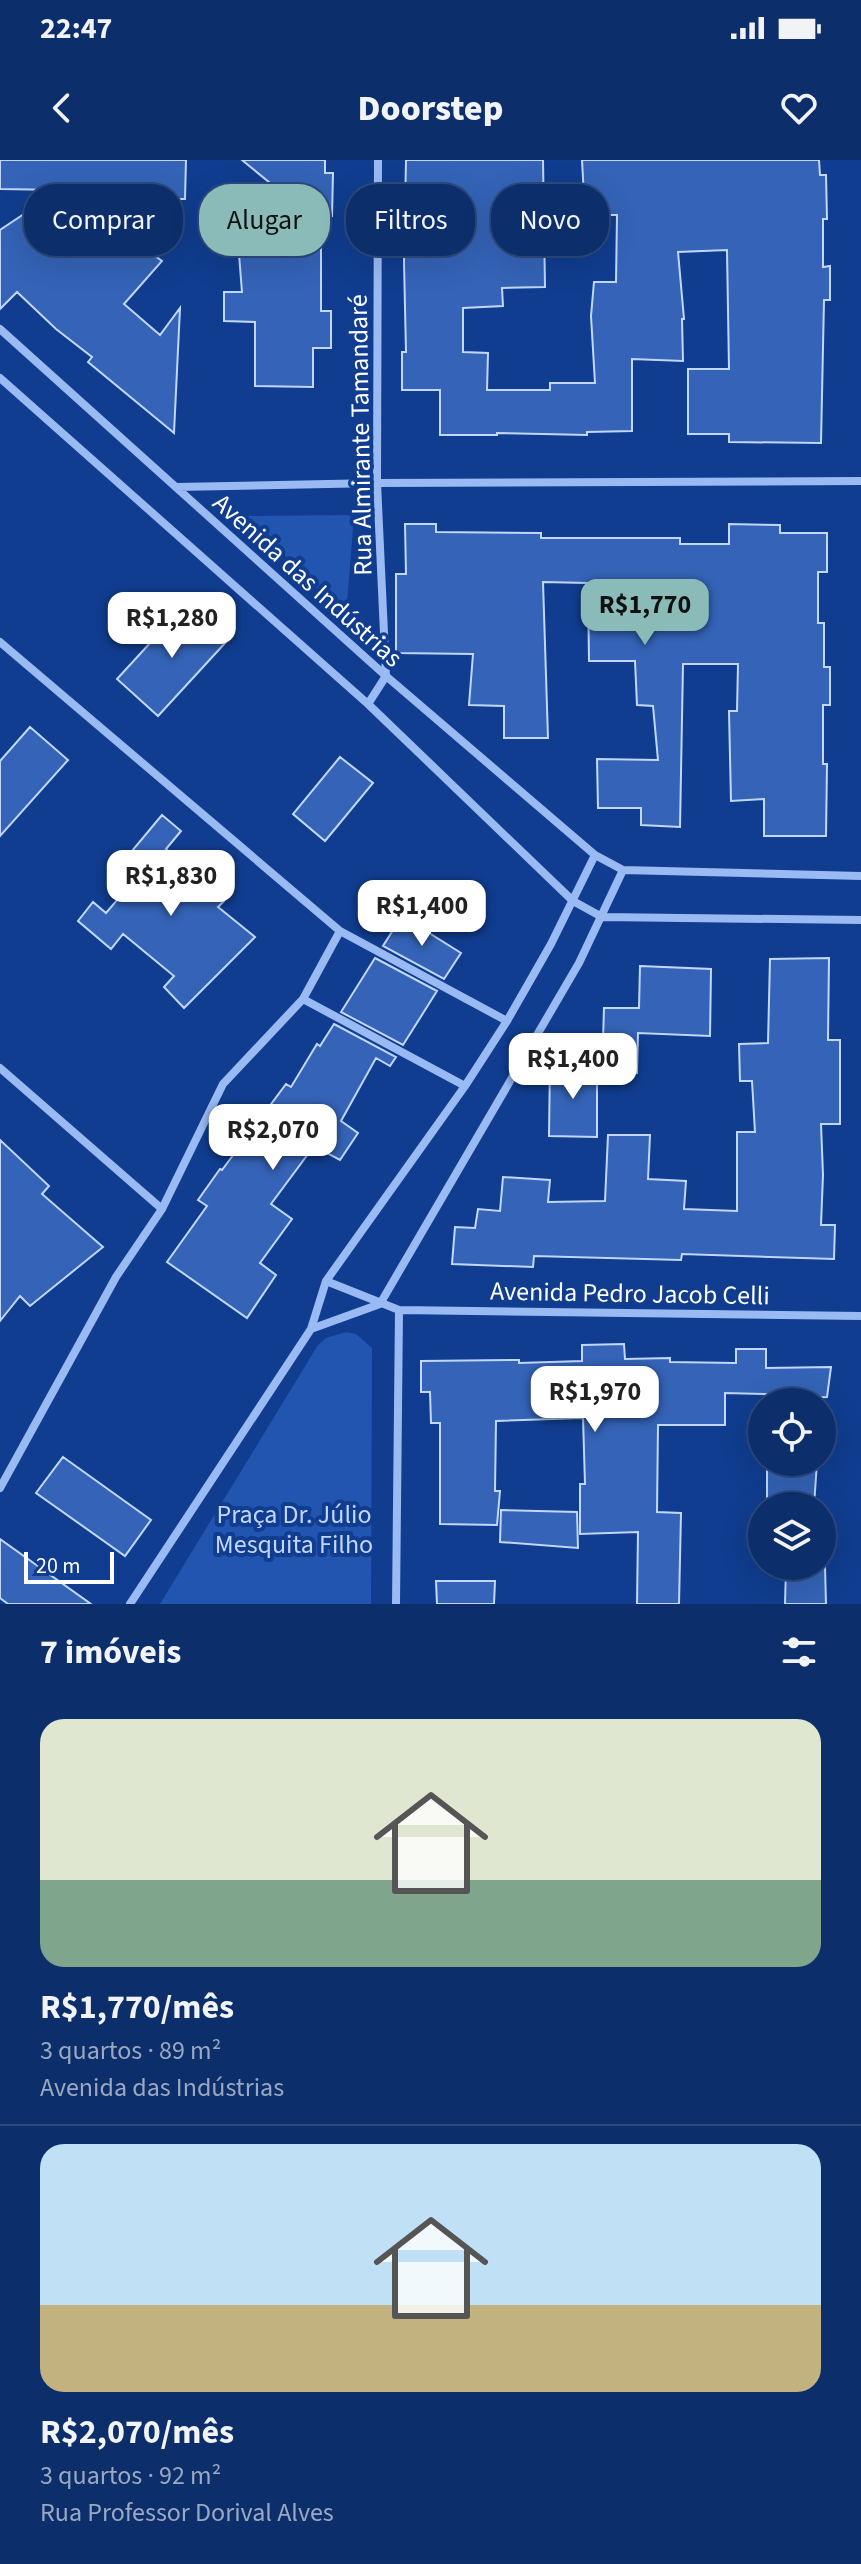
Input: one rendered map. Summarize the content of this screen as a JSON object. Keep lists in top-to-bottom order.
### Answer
{
  "streets": {
    "street": ["Rua Almirante Tamandaré", "Avenida das Indústrias", "Avenida Pedro Jacob Celli"]
  },
  "crossings": [
    ["Rua Almirante Tamandaré", "Avenida das Indústrias"]
  ],
  "parks": ["Praça Dr. Júlio Mesquita Filho"],
  "scale_bar": "20 m",
  "page": {
    "status": "22:47",
    "header": "Doorstep",
    "chip": [
      "Comprar",
      "Alugar",
      "Filtros",
      "Novo"
    ],
    "price": [
      "R$1,770",
      "R$1,280",
      "R$1,830",
      "R$1,400",
      "R$1,400",
      "R$2,070",
      "R$1,970"
    ],
    "scale": "20 m",
    "heading": "7 imóveis",
    "list": [
      {
        "name": "R$1,770/mês",
        "note": "3 quartos · 89 m² · Avenida das Indústrias"
      },
      {
        "name": "R$2,070/mês",
        "note": "3 quartos · 92 m² · Rua Professor Dorival Alves"
      }
    ]
  }
}
